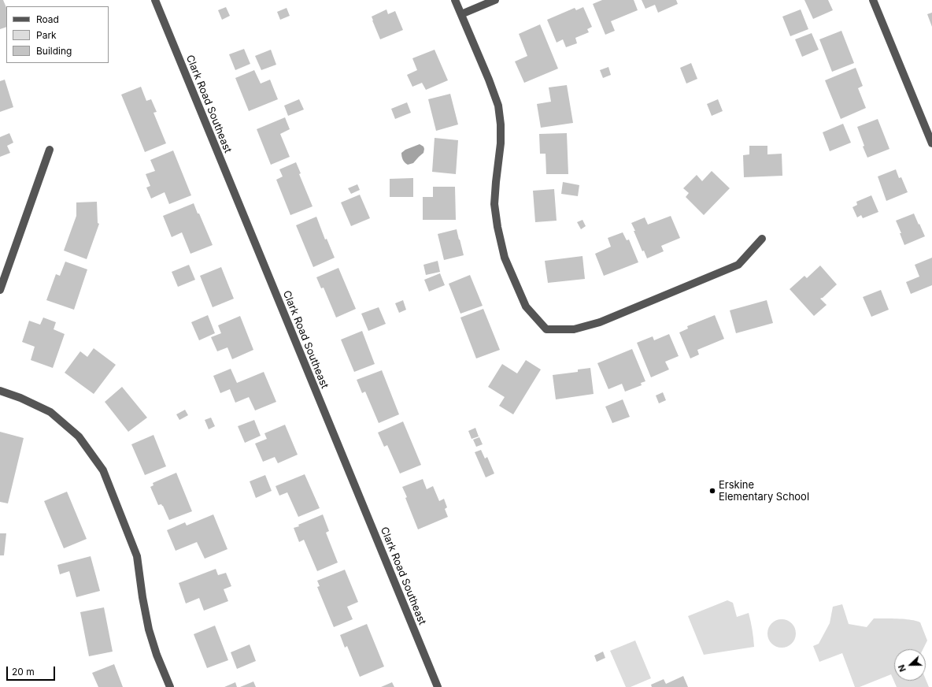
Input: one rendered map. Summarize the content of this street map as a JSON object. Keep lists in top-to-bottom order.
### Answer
{
  "streets": {
    "street": ["Clark Road Southeast"]
  },
  "places": ["Erskine Elementary School"],
  "legend": ["Road", "Park", "Building"],
  "scale_bar": "20 m",
  "north": "left"
}
